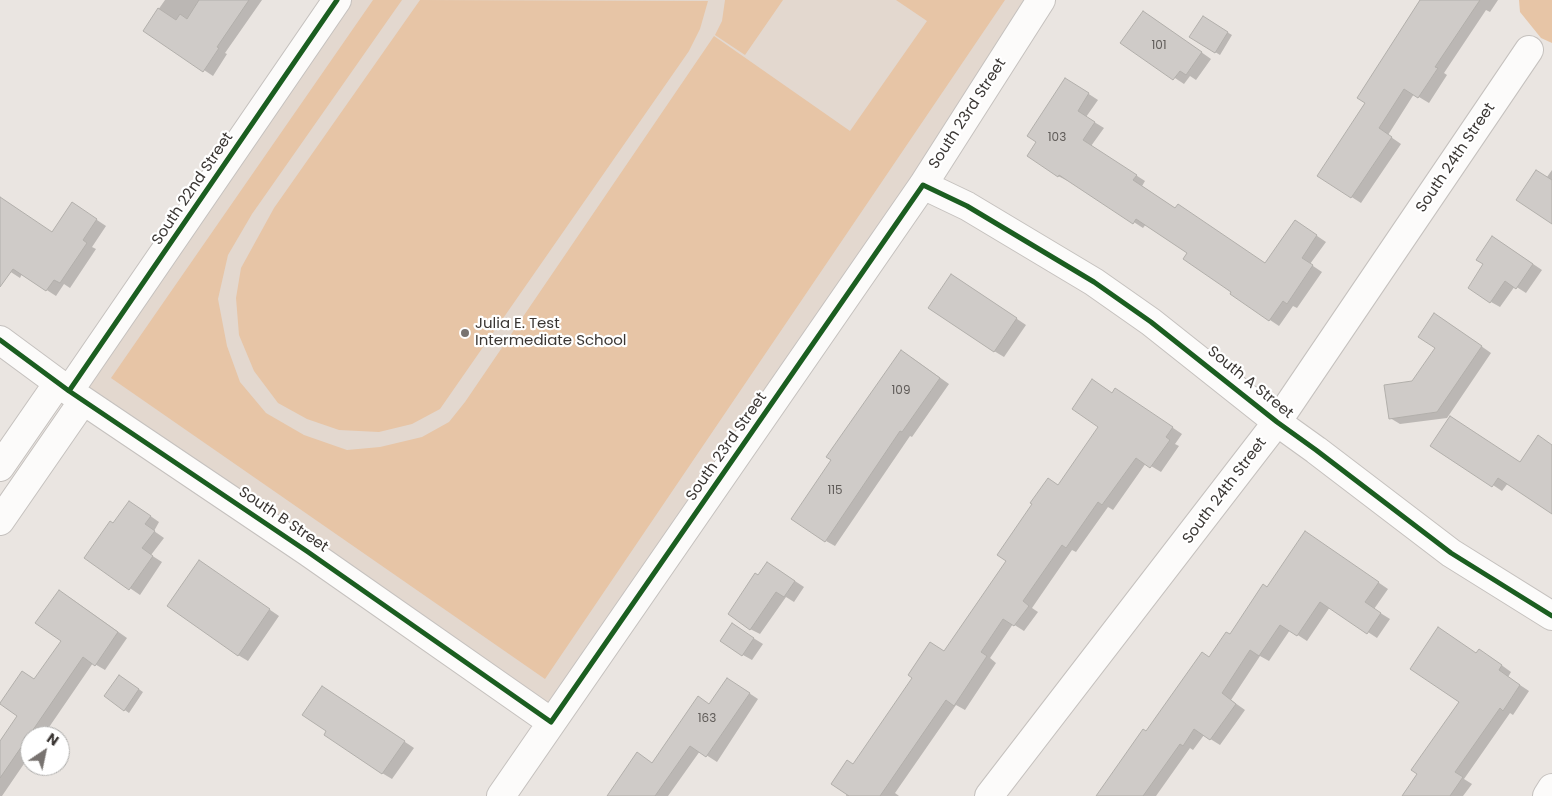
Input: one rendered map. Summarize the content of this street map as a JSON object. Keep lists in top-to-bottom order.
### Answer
{
  "streets": {
    "street": [
      "South 23rd Street",
      "South 24th Street",
      "South 22nd Street",
      "South A Street",
      "South B Street"
    ]
  },
  "crossings": [
    ["South 23rd Street", "South A Street"],
    ["South 23rd Street", "South B Street"],
    ["South 24th Street", "South A Street"],
    ["South 22nd Street", "South B Street"]
  ],
  "places": ["Julia E. Test Intermediate School"],
  "house_numbers": [
    "101",
    "103",
    "109",
    "115",
    "163"
  ],
  "north": "top right"
}
